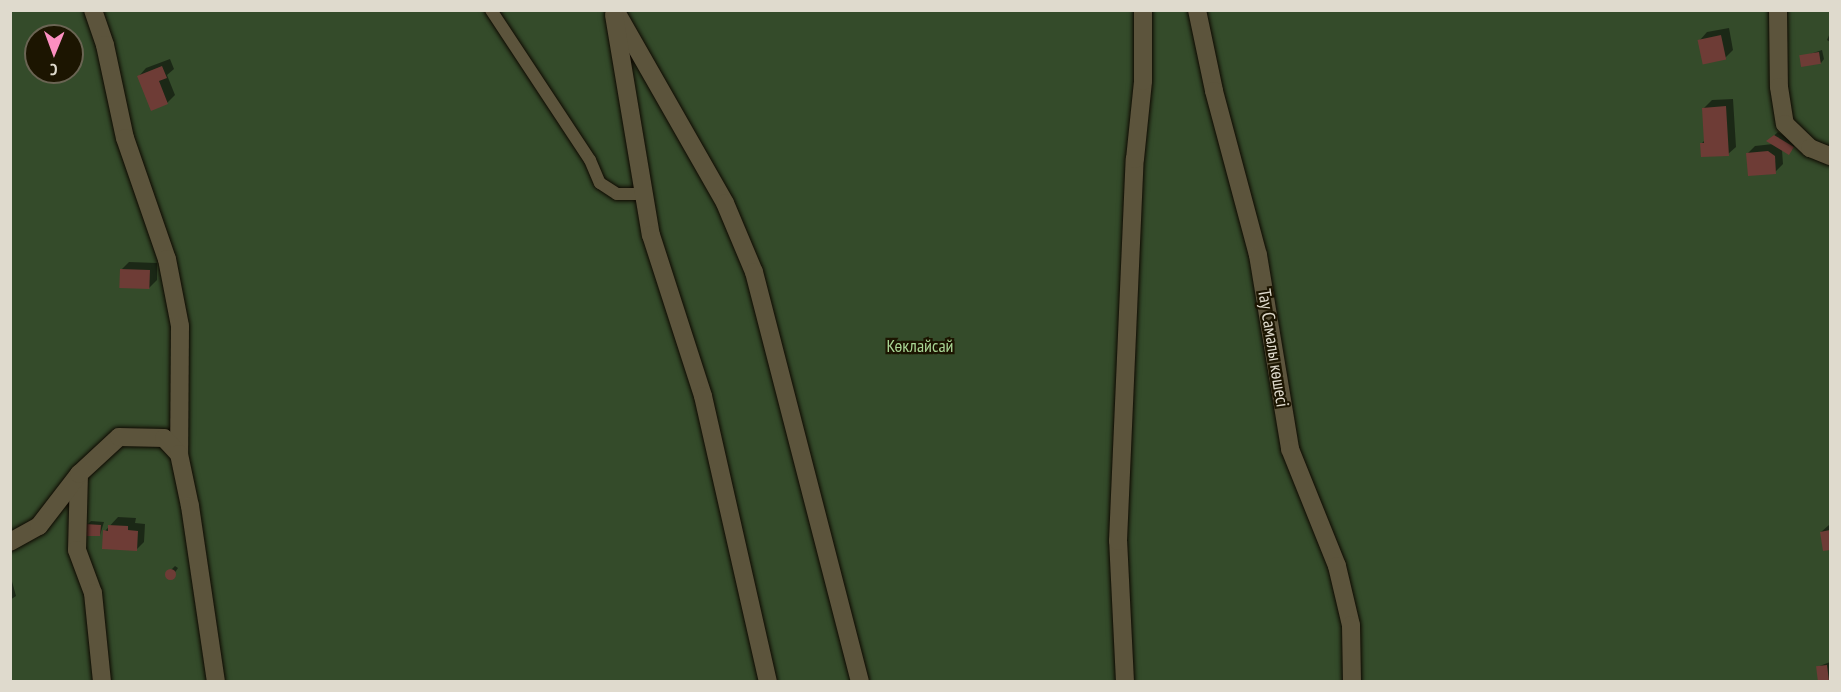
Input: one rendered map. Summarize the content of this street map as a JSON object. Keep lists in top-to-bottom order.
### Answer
{
  "streets": {
    "street": ["Тау Самалы көшесі"]
  },
  "parks": ["Көклайсай"],
  "north": "bottom"
}
